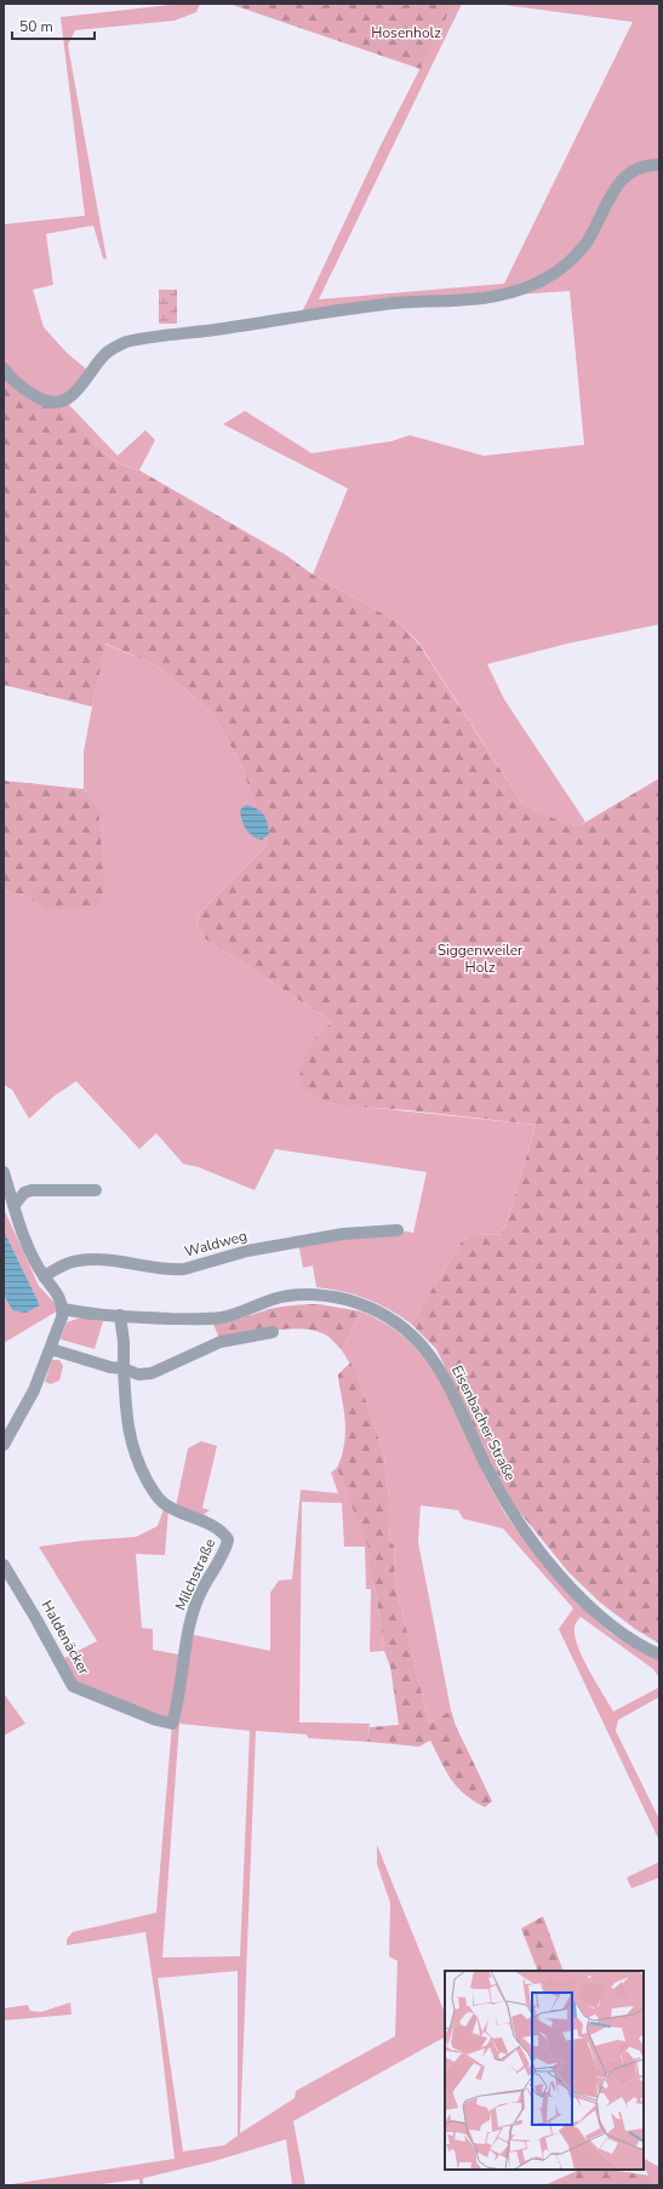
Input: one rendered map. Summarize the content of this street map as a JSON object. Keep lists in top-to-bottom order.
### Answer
{
  "streets": {
    "street": [
      "Waldweg",
      "Eisenbacher Straße",
      "Milchstraße",
      "Haldenäcker"
    ]
  },
  "crossings": [
    ["Milchstraße", "Haldenäcker"]
  ],
  "parks": ["Hosenholz", "Siggenweiler Holz"],
  "scale_bar": "50 m"
}
